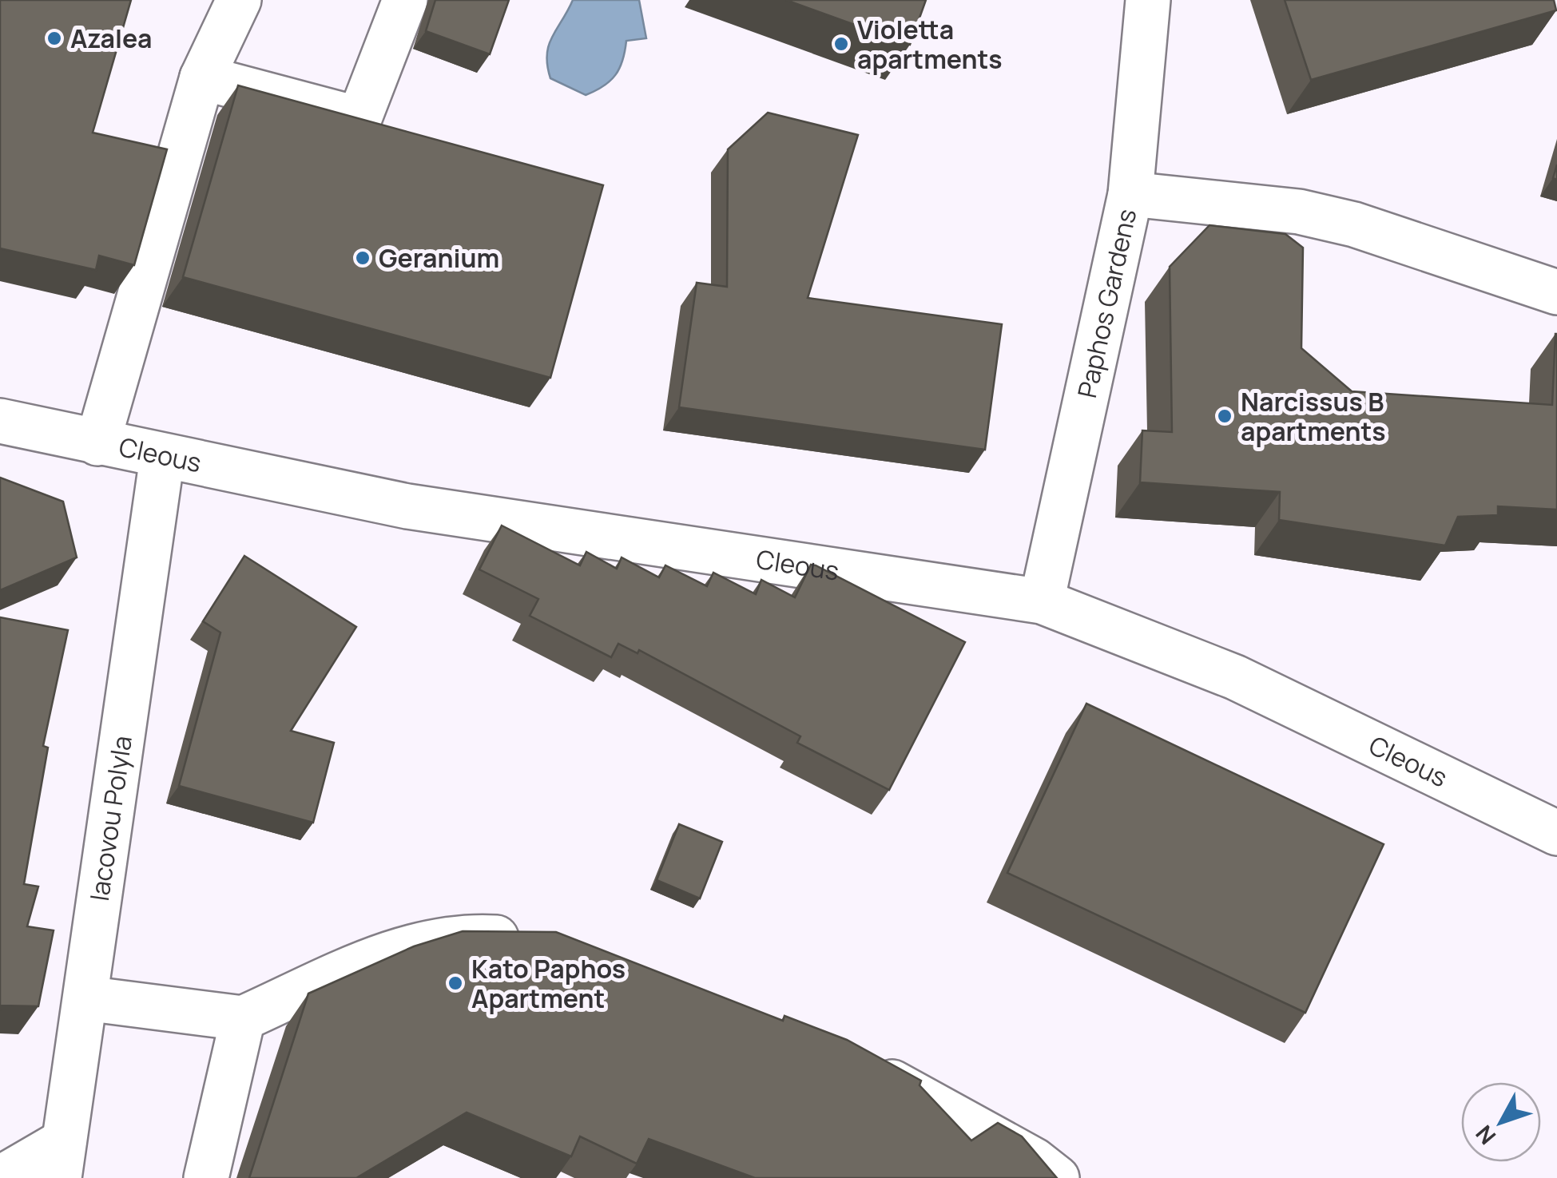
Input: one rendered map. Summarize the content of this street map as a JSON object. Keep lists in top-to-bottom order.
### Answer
{
  "streets": {
    "street": ["Paphos Gardens", "Cleous", "Iacovou Polyla"]
  },
  "crossings": [
    ["Paphos Gardens", "Cleous"],
    ["Cleous", "Iacovou Polyla"]
  ],
  "places": [
    "Azalea",
    "Violetta apartments",
    "Geranium",
    "Narcissus B apartments",
    "Kato Paphos Apartment"
  ],
  "north": "bottom left"
}
